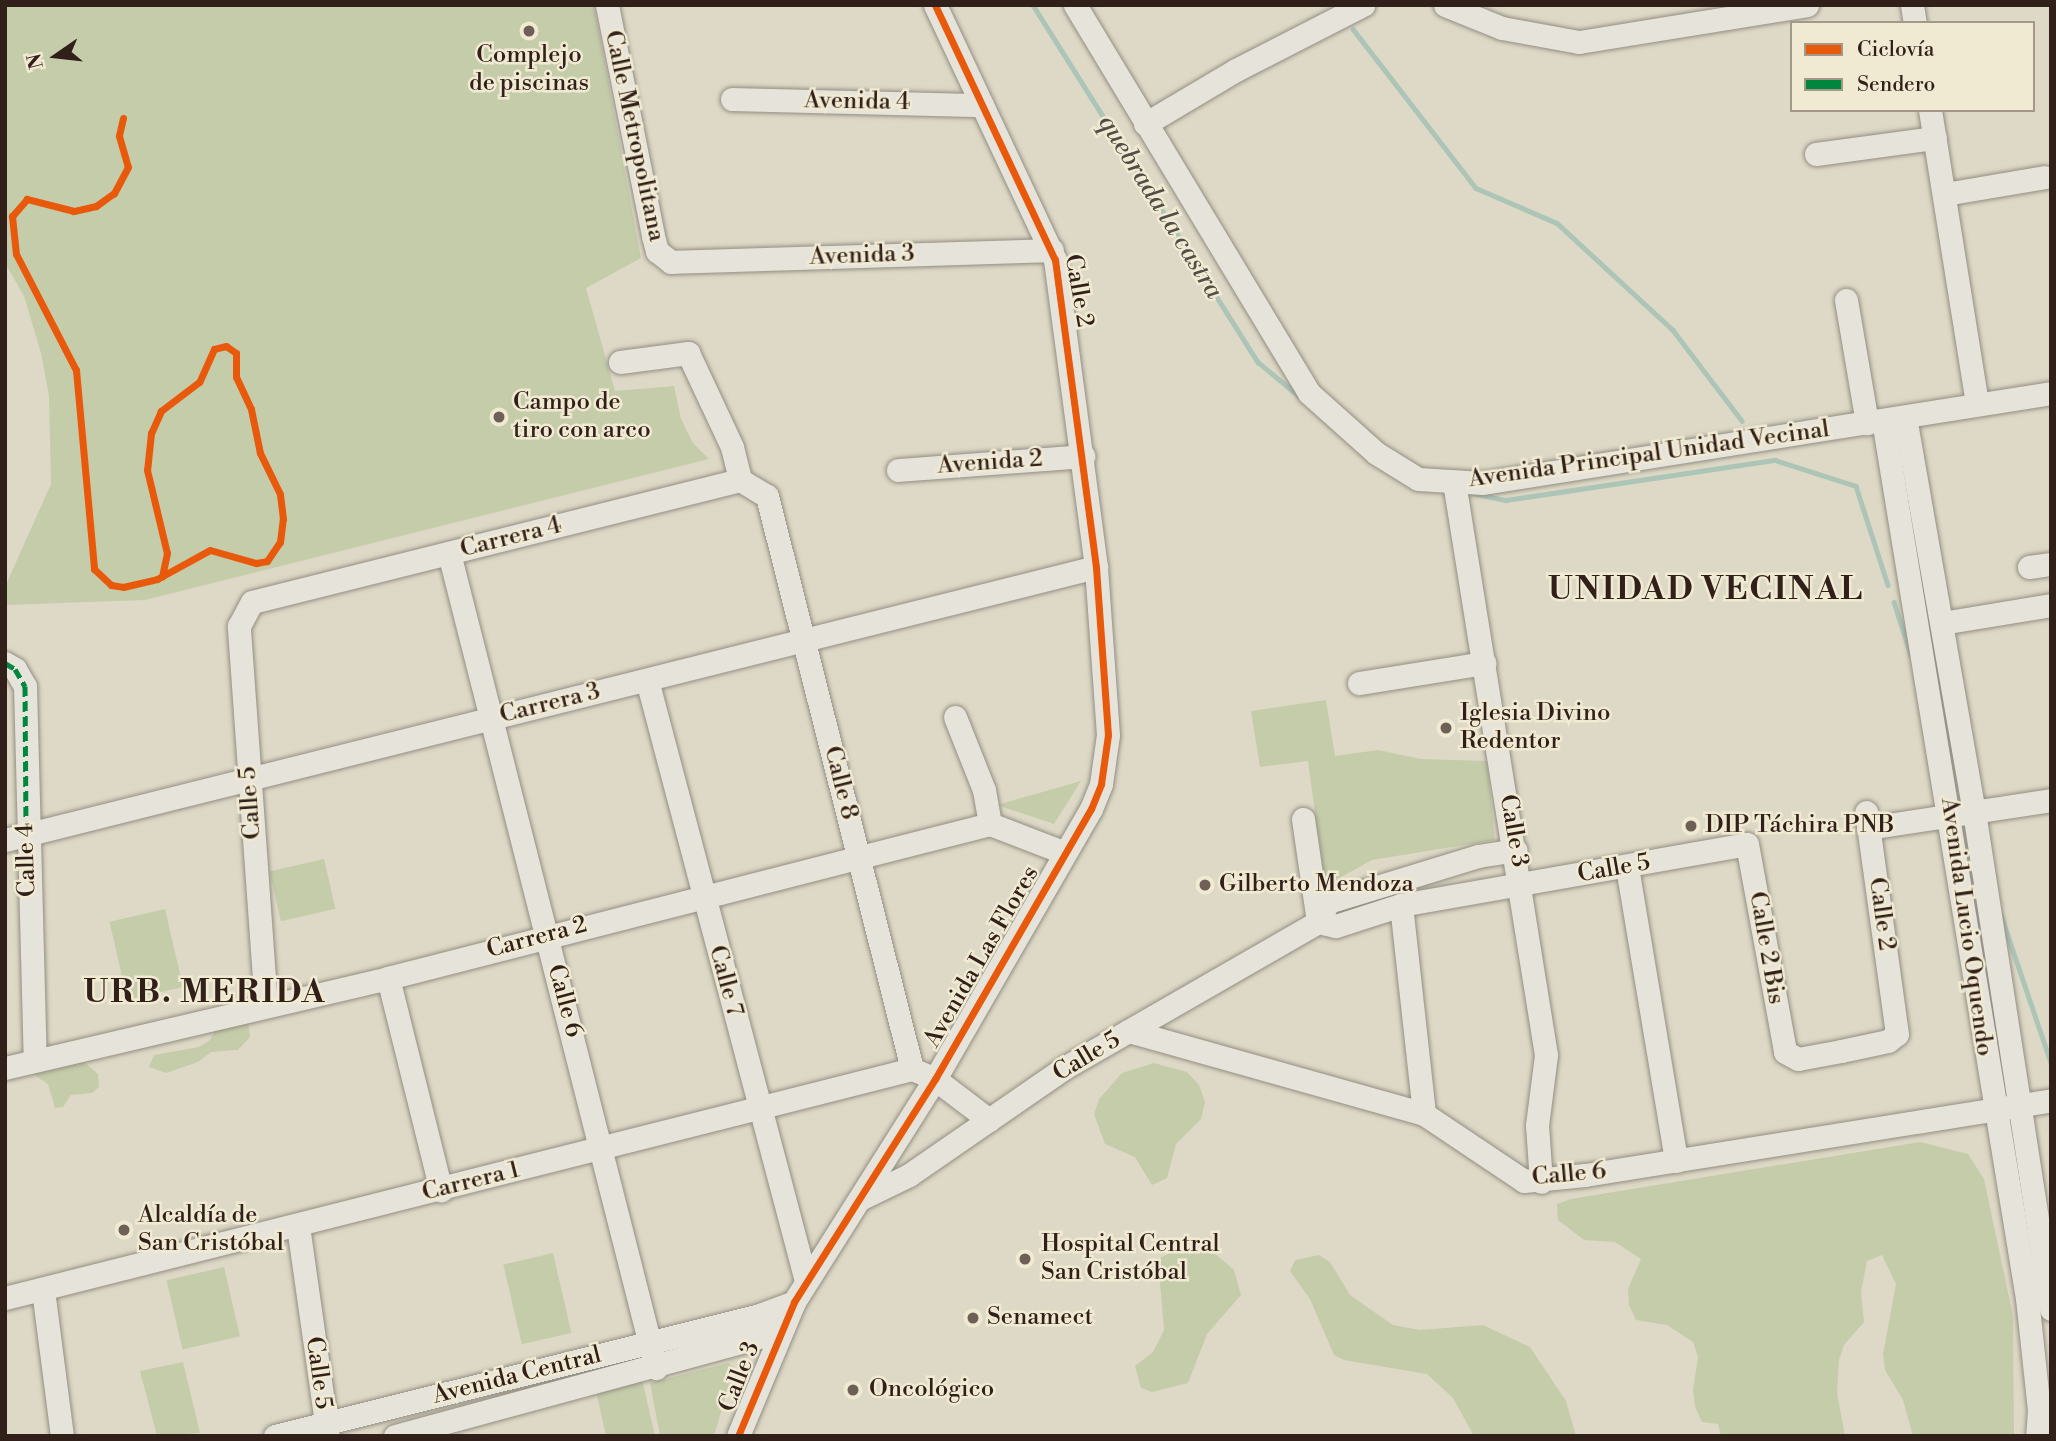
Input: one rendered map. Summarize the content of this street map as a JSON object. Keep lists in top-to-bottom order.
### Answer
{
  "streets": {
    "street": [
      "Avenida 4",
      "Calle Metropolitana",
      "Avenida 3",
      "Calle 2",
      "Avenida Principal Unidad Vecinal",
      "Avenida 2",
      "Carrera 4",
      "Carrera 3",
      "Calle 8",
      "Calle 5",
      "Calle 3",
      "Calle 4",
      "Avenida Lucio Oquendo",
      "Carrera 2",
      "Calle 2 Bis",
      "Avenida Las Flores",
      "Calle 7",
      "Calle 6",
      "Carrera 1",
      "Avenida Central"
    ]
  },
  "crossings": [
    ["Avenida 4", "Calle 2"],
    ["Calle Metropolitana", "Avenida 3"],
    ["Avenida 3", "Calle 2"],
    ["Calle 2", "Avenida 2"],
    ["Calle 2", "Carrera 3"],
    ["Calle 2", "Avenida Lucio Oquendo"],
    ["Calle 2", "Calle 2 Bis"],
    ["Calle 2", "Avenida Las Flores"],
    ["Avenida Principal Unidad Vecinal", "Calle 3"],
    ["Avenida Principal Unidad Vecinal", "Avenida Lucio Oquendo"],
    ["Carrera 4", "Calle 8"],
    ["Carrera 4", "Calle 5"],
    ["Carrera 4", "Calle 6"],
    ["Carrera 3", "Calle 8"],
    ["Carrera 3", "Calle 5"],
    ["Carrera 3", "Calle 4"],
    ["Carrera 3", "Avenida Las Flores"],
    ["Carrera 3", "Calle 7"],
    ["Carrera 3", "Calle 6"],
    ["Calle 8", "Carrera 2"],
    ["Calle 8", "Carrera 1"],
    ["Calle 5", "Calle 3"],
    ["Calle 5", "Carrera 2"],
    ["Calle 5", "Calle 2 Bis"],
    ["Calle 5", "Avenida Las Flores"],
    ["Calle 5", "Calle 6"],
    ["Calle 5", "Carrera 1"],
    ["Calle 5", "Avenida Central"],
    ["Calle 3", "Avenida Las Flores"],
    ["Calle 3", "Calle 6"],
    ["Calle 3", "Avenida Central"],
    ["Calle 4", "Carrera 2"],
    ["Avenida Lucio Oquendo", "Calle 6"],
    ["Carrera 2", "Calle 7"],
    ["Carrera 2", "Calle 6"],
    ["Avenida Las Flores", "Calle 7"],
    ["Avenida Las Flores", "Avenida Central"],
    ["Calle 7", "Carrera 1"],
    ["Calle 6", "Carrera 1"],
    ["Calle 6", "Avenida Central"]
  ],
  "districts": ["UNIDAD VECINAL", "URB. MERIDA"],
  "water": ["quebrada la castra"],
  "places": [
    "Complejo de piscinas",
    "Campo de tiro con arco",
    "Iglesia Divino Redentor",
    "DIP Táchira PNB",
    "Gilberto Mendoza",
    "Alcaldía de San Cristóbal",
    "Hospital Central San Cristóbal",
    "Senamect",
    "Oncológico"
  ],
  "legend": ["Ciclovía", "Sendero"],
  "north": "left"
}
